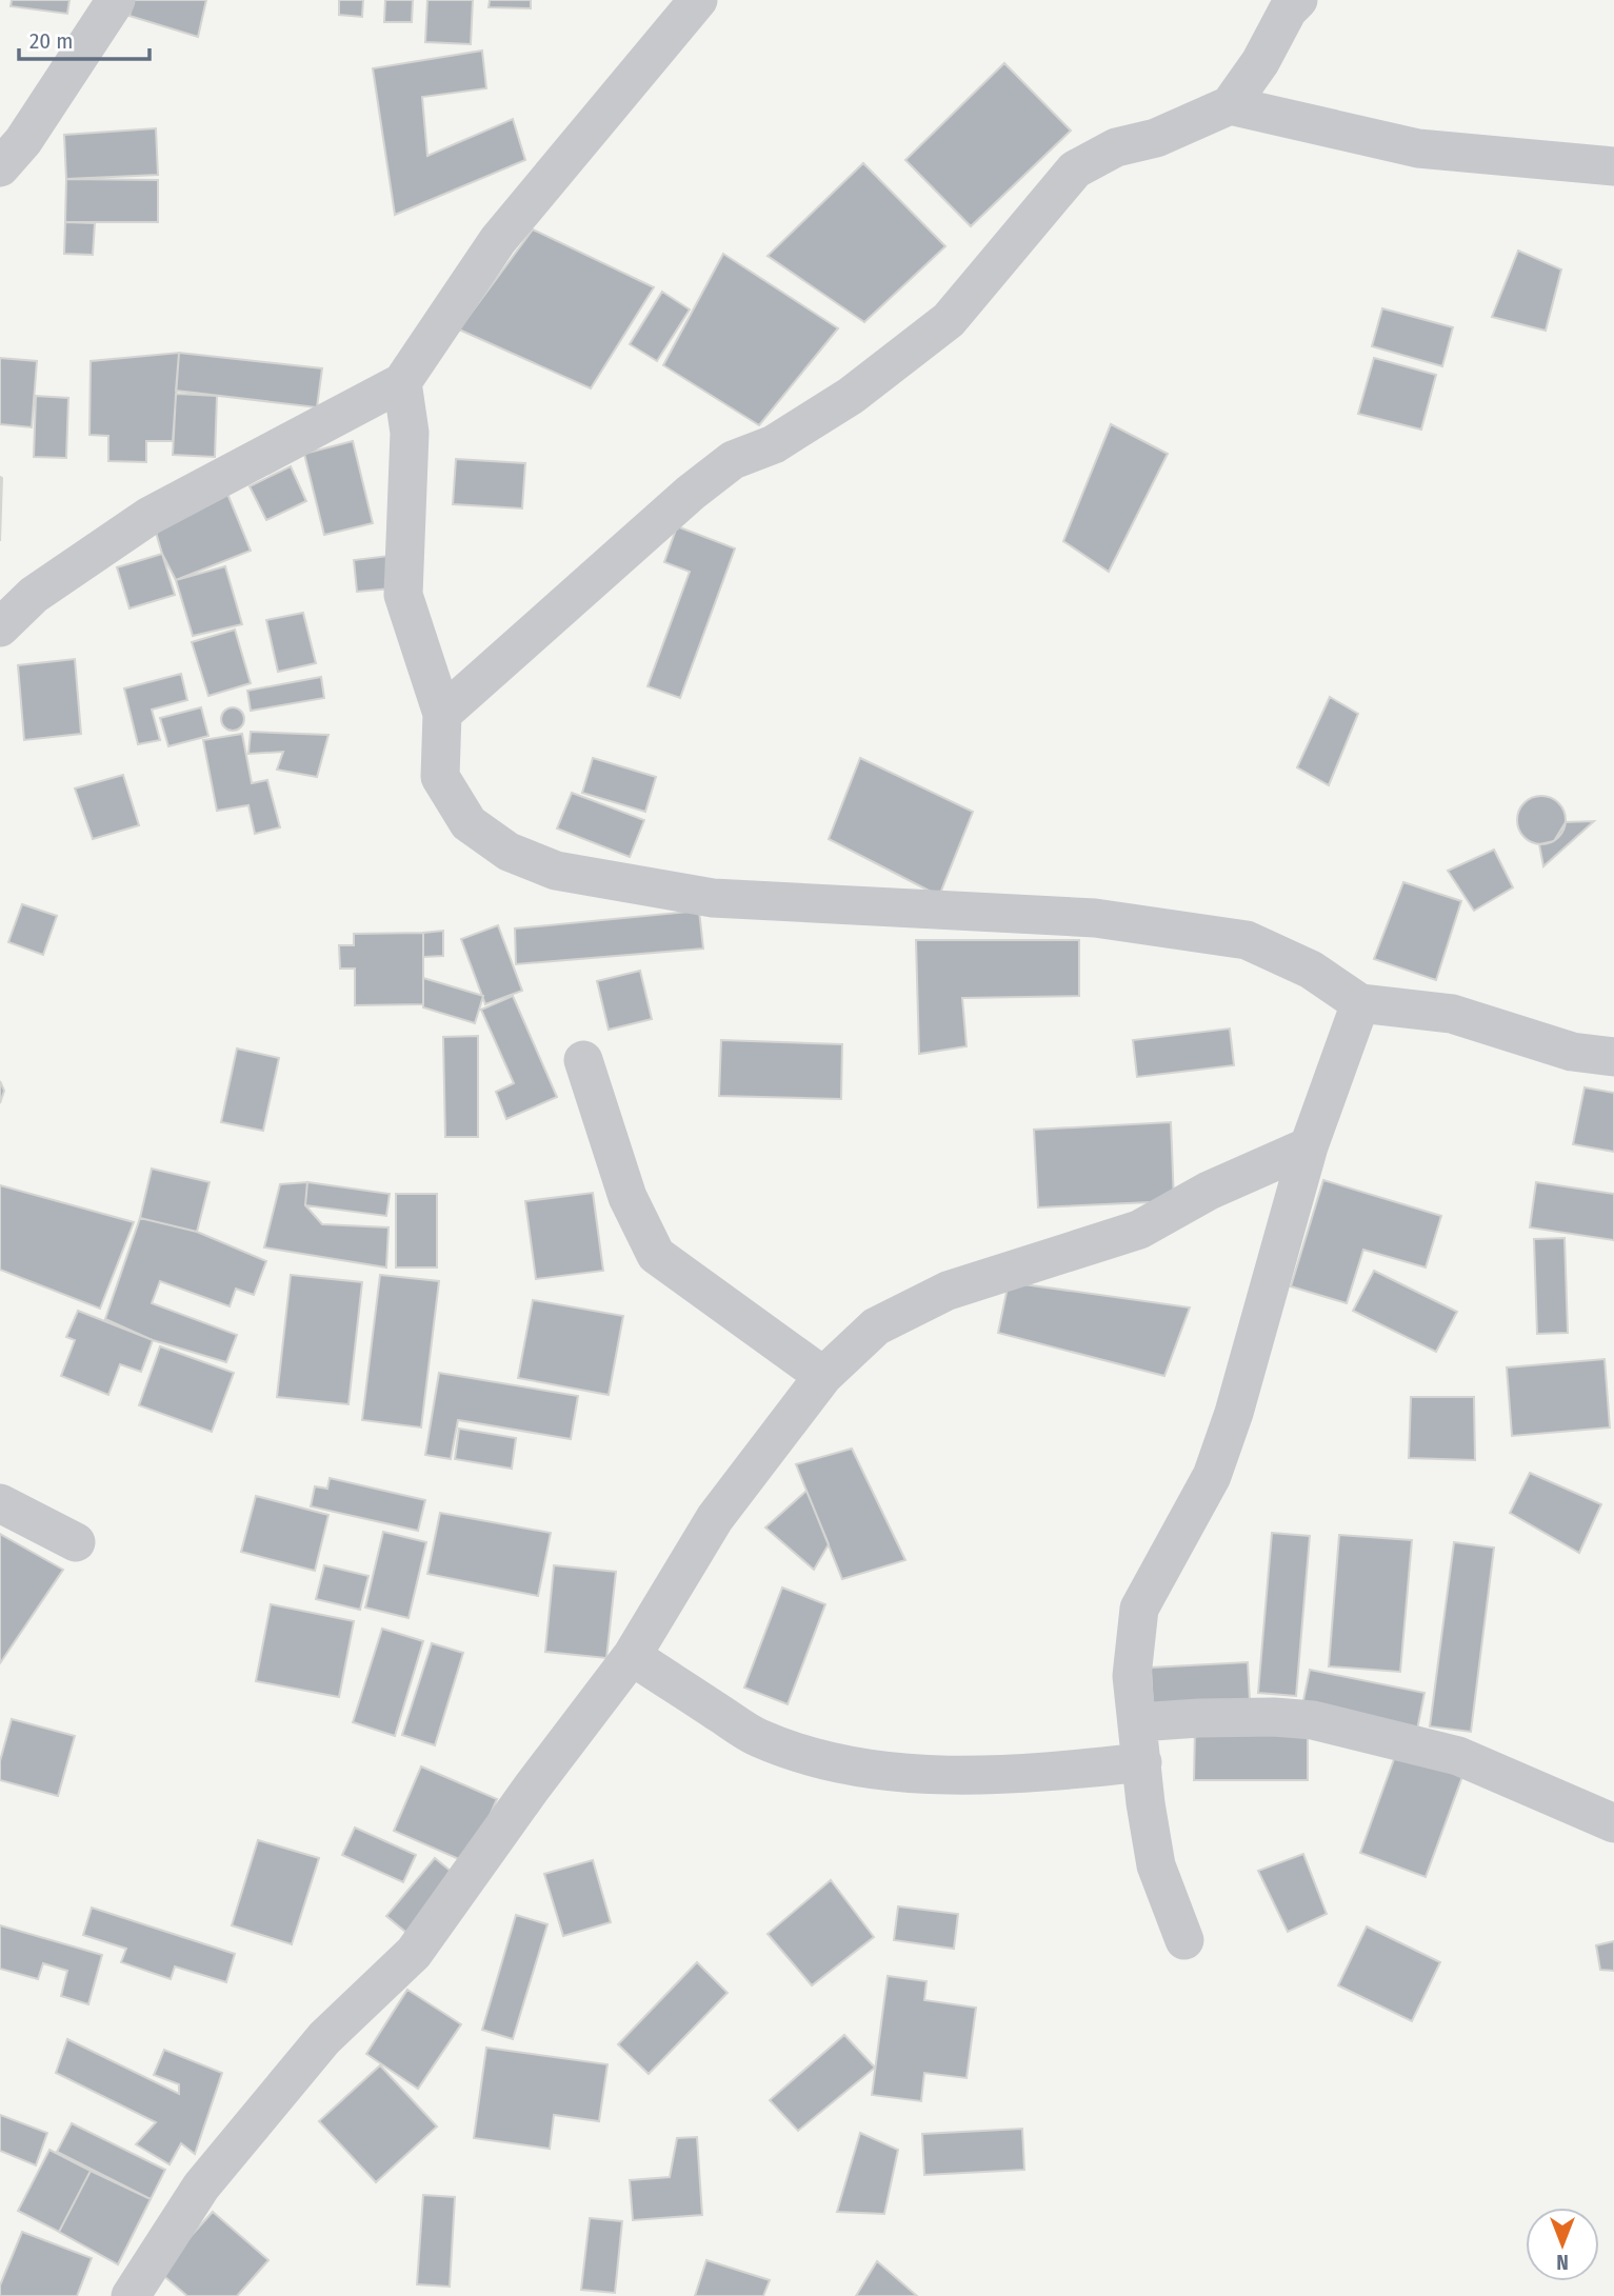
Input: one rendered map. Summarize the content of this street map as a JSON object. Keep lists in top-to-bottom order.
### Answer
{
  "scale_bar": "20 m",
  "north": "bottom"
}
